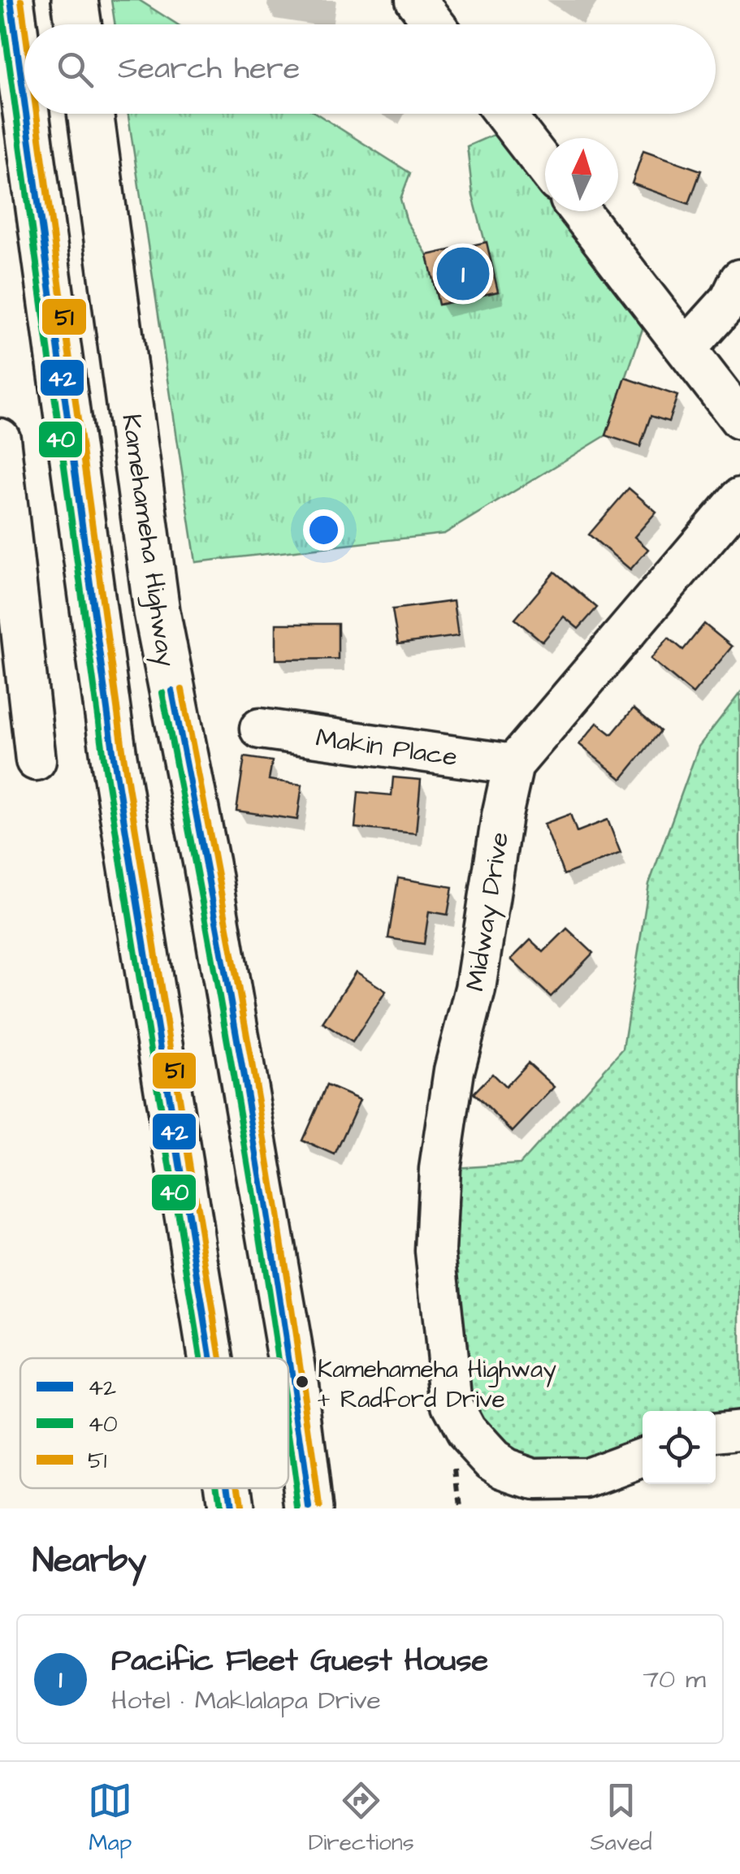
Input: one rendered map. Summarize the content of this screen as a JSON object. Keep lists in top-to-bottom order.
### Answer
{
  "streets": {
    "main road": ["Kamehameha Highway"],
    "street": ["Makin Place", "Midway Drive"]
  },
  "crossings": [
    ["Makin Place", "Midway Drive"]
  ],
  "places": ["Kamehameha Highway + Radford Drive"],
  "lines": ["transit line 42", "transit line 51", "transit line 40"],
  "legend": ["42", "40", "51"],
  "north": "top",
  "page": {
    "search": "Search here",
    "pins": "1",
    "heading": "Nearby",
    "list": [
      {
        "mark": "1",
        "name": "Pacific Fleet Guest House",
        "note": "Hotel · Maklalapa Drive",
        "value": "70 m"
      }
    ],
    "nav": ["Map", "Directions", "Saved"]
  }
}
